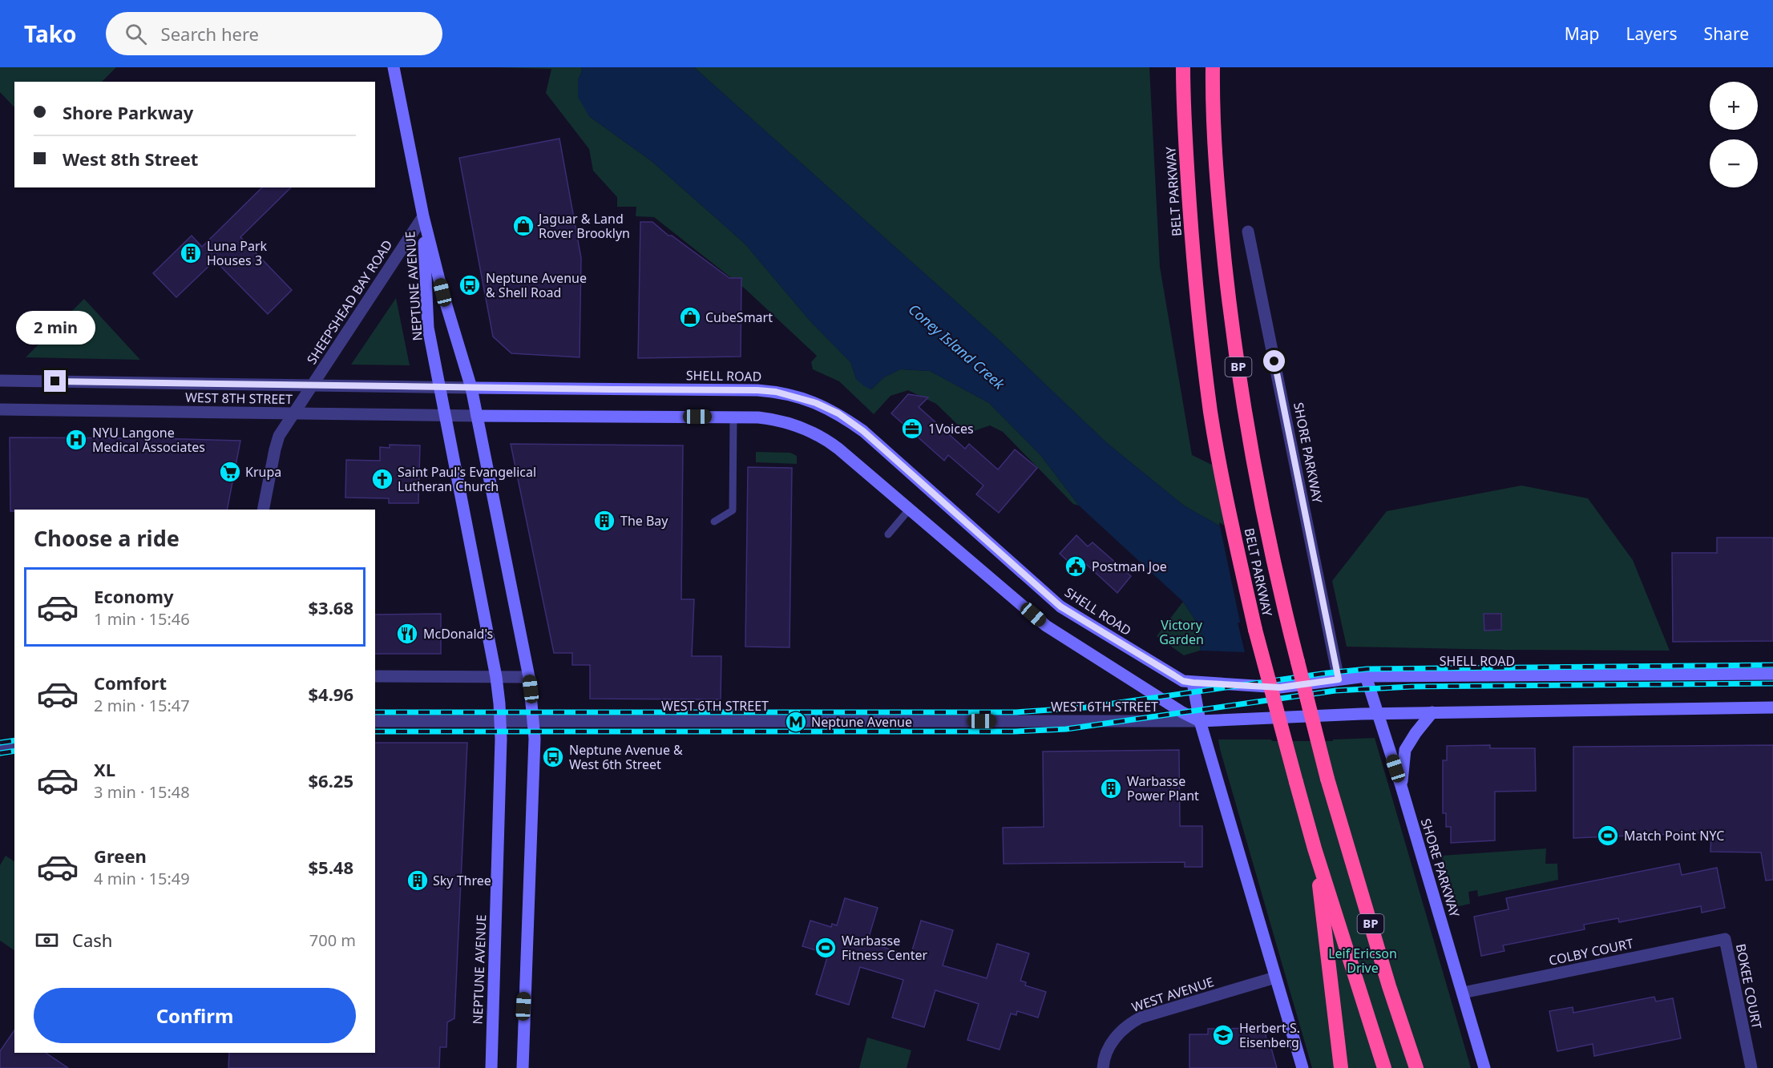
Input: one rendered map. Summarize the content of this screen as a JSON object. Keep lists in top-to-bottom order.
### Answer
{
  "streets": {
    "highway": ["BELT PARKWAY", "BP"],
    "main road": ["NEPTUNE AVENUE", "SHELL ROAD", "SHORE PARKWAY"],
    "street": [
      "SHEEPSHEAD BAY ROAD",
      "WEST 8TH STREET",
      "WEST 6TH STREET",
      "COLBY COURT",
      "BOKEE COURT",
      "WEST AVENUE"
    ]
  },
  "crossings": [
    ["NEPTUNE AVENUE", "SHEEPSHEAD BAY ROAD"],
    ["NEPTUNE AVENUE", "SHELL ROAD"],
    ["NEPTUNE AVENUE", "WEST 8TH STREET"],
    ["NEPTUNE AVENUE", "WEST 6TH STREET"],
    ["SHEEPSHEAD BAY ROAD", "WEST 8TH STREET"],
    ["SHELL ROAD", "WEST 8TH STREET"],
    ["SHELL ROAD", "SHORE PARKWAY"],
    ["SHORE PARKWAY", "COLBY COURT"],
    ["COLBY COURT", "BOKEE COURT"]
  ],
  "water": ["Coney Island Creek"],
  "parks": ["Victory Garden", "Leif Ericson Drive"],
  "places": {
    "shop": ["Jaguar & Land Rover Brooklyn", "CubeSmart"],
    "building": [
      "Luna Park Houses 3",
      "The Bay",
      "Warbasse Power Plant",
      "Sky Three"
    ],
    "bus stop": ["Neptune Avenue & Shell Road", "Neptune Avenue & West 6th Street"],
    "office": ["1Voices"],
    "hospital": ["NYU Langone Medical Associates"],
    "supermarket": ["Krupa"],
    "church": ["Saint Paul's Evangelical Lutheran Church"],
    "public building": ["Postman Joe"],
    "restaurant": ["McDonald's"],
    "metro station": ["Neptune Avenue"],
    "sports": ["Match Point NYC", "Warbasse Fitness Center"],
    "school or university": ["Herbert S. Eisenberg"]
  },
  "page": {
    "header": "Tako",
    "search": "Search here",
    "nav": ["Map", "Layers", "Share"],
    "map_buttons": ["+", "−"],
    "banner": ["Shore Parkway", "West 8th Street"],
    "bubble": "2 min",
    "heading": "Choose a ride",
    "list": [
      {
        "name": "Economy",
        "note": "1 min · 15:46",
        "value": "$3.68"
      },
      {
        "name": "Comfort",
        "note": "2 min · 15:47",
        "value": "$4.96"
      },
      {
        "name": "XL",
        "note": "3 min · 15:48",
        "value": "$6.25"
      },
      {
        "name": "Green",
        "note": "4 min · 15:49",
        "value": "$5.48"
      }
    ],
    "pay": ["Cash", "700 m"],
    "buttons": "Confirm"
  }
}
